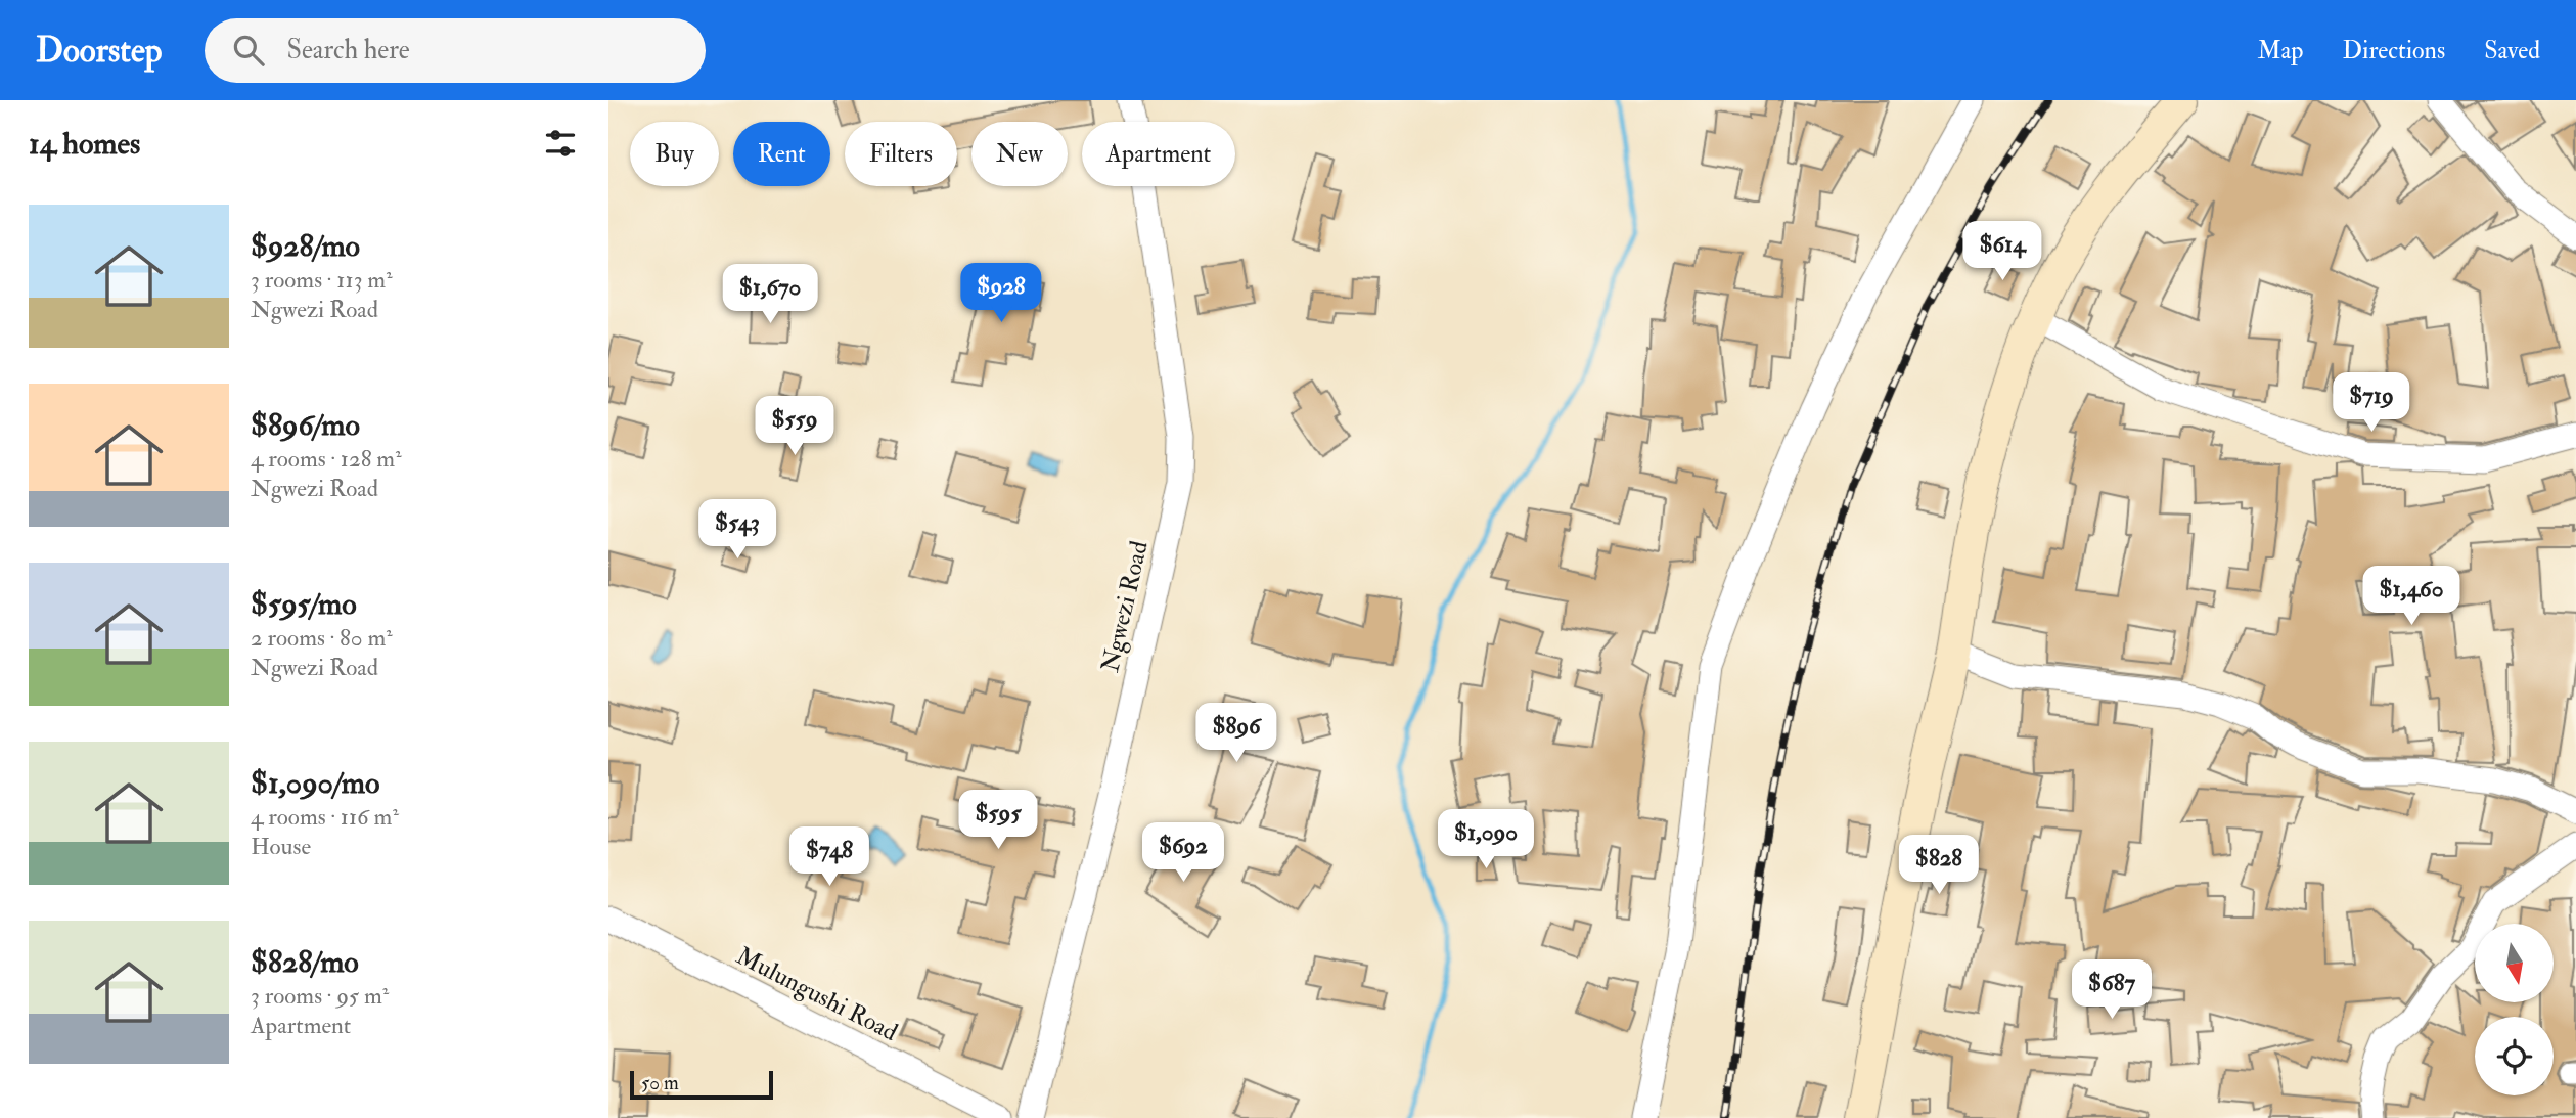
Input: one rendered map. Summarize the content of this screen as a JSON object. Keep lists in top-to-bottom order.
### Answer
{
  "streets": {
    "street": ["Ngwezi Road", "Mulungushi Road"]
  },
  "scale_bar": "50 m",
  "north": "bottom",
  "page": {
    "header": "Doorstep",
    "search": "Search here",
    "nav": ["Map", "Directions", "Saved"],
    "heading": "14 homes",
    "chip": [
      "Buy",
      "Rent",
      "Filters",
      "New",
      "Apartment"
    ],
    "list": [
      {
        "name": "$928/mo",
        "note": "3 rooms · 113 m² · Ngwezi Road"
      },
      {
        "name": "$896/mo",
        "note": "4 rooms · 128 m² · Ngwezi Road"
      },
      {
        "name": "$595/mo",
        "note": "2 rooms · 80 m² · Ngwezi Road"
      },
      {
        "name": "$1,090/mo",
        "note": "4 rooms · 116 m² · House"
      },
      {
        "name": "$828/mo",
        "note": "3 rooms · 95 m² · Apartment"
      }
    ],
    "price": [
      "$614",
      "$928",
      "$1,670",
      "$719",
      "$559",
      "$543",
      "$1,460",
      "$896",
      "$595",
      "$1,090",
      "$692",
      "$748",
      "$828",
      "$687"
    ],
    "scale": "50 m"
  }
}
